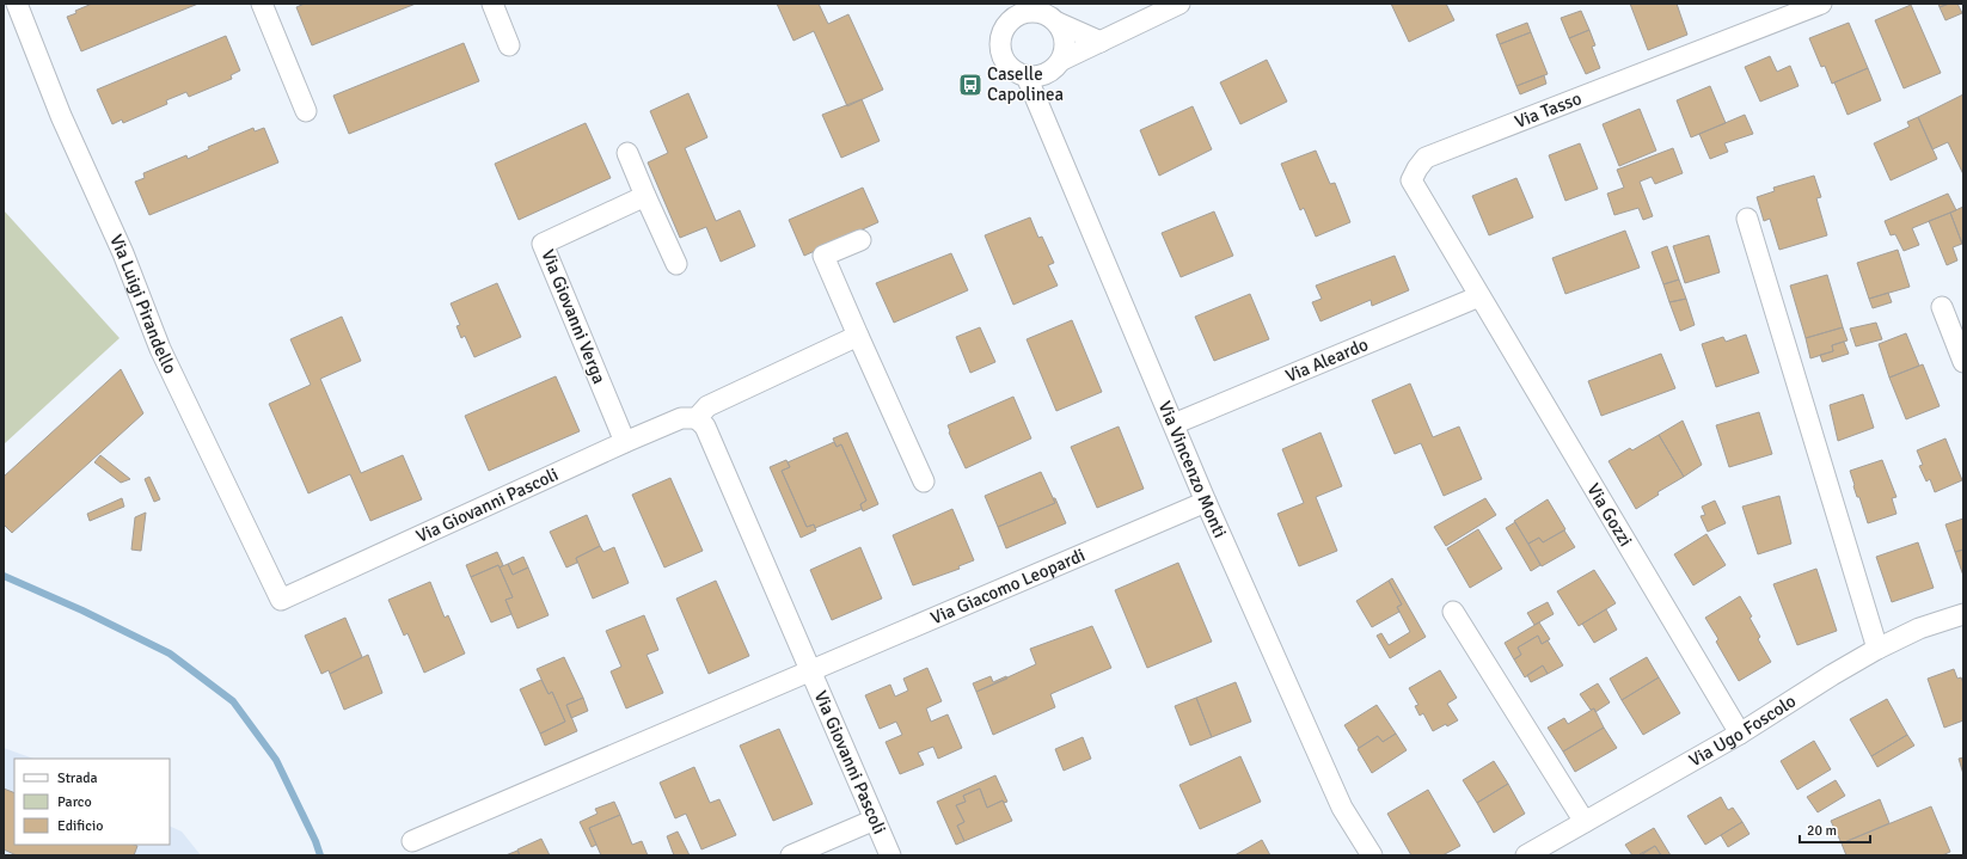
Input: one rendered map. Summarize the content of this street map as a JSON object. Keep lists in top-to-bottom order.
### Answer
{
  "streets": {
    "street": [
      "Via Tasso",
      "Via Luigi Pirandello",
      "Via Giovanni Verga",
      "Via Aleardo",
      "Via Vincenzo Monti",
      "Via Giovanni Pascoli",
      "Via Gozzi",
      "Via Giacomo Leopardi",
      "Via Ugo Foscolo"
    ]
  },
  "crossings": [
    ["Via Tasso", "Via Aleardo"],
    ["Via Tasso", "Via Gozzi"],
    ["Via Luigi Pirandello", "Via Giovanni Pascoli"],
    ["Via Giovanni Verga", "Via Giovanni Pascoli"],
    ["Via Aleardo", "Via Vincenzo Monti"],
    ["Via Aleardo", "Via Gozzi"],
    ["Via Vincenzo Monti", "Via Giacomo Leopardi"],
    ["Via Giovanni Pascoli", "Via Giacomo Leopardi"],
    ["Via Gozzi", "Via Ugo Foscolo"]
  ],
  "places": {
    "bus stop": ["Caselle Capolinea"]
  },
  "legend": ["Strada", "Parco", "Edificio"],
  "scale_bar": "20 m"
}
